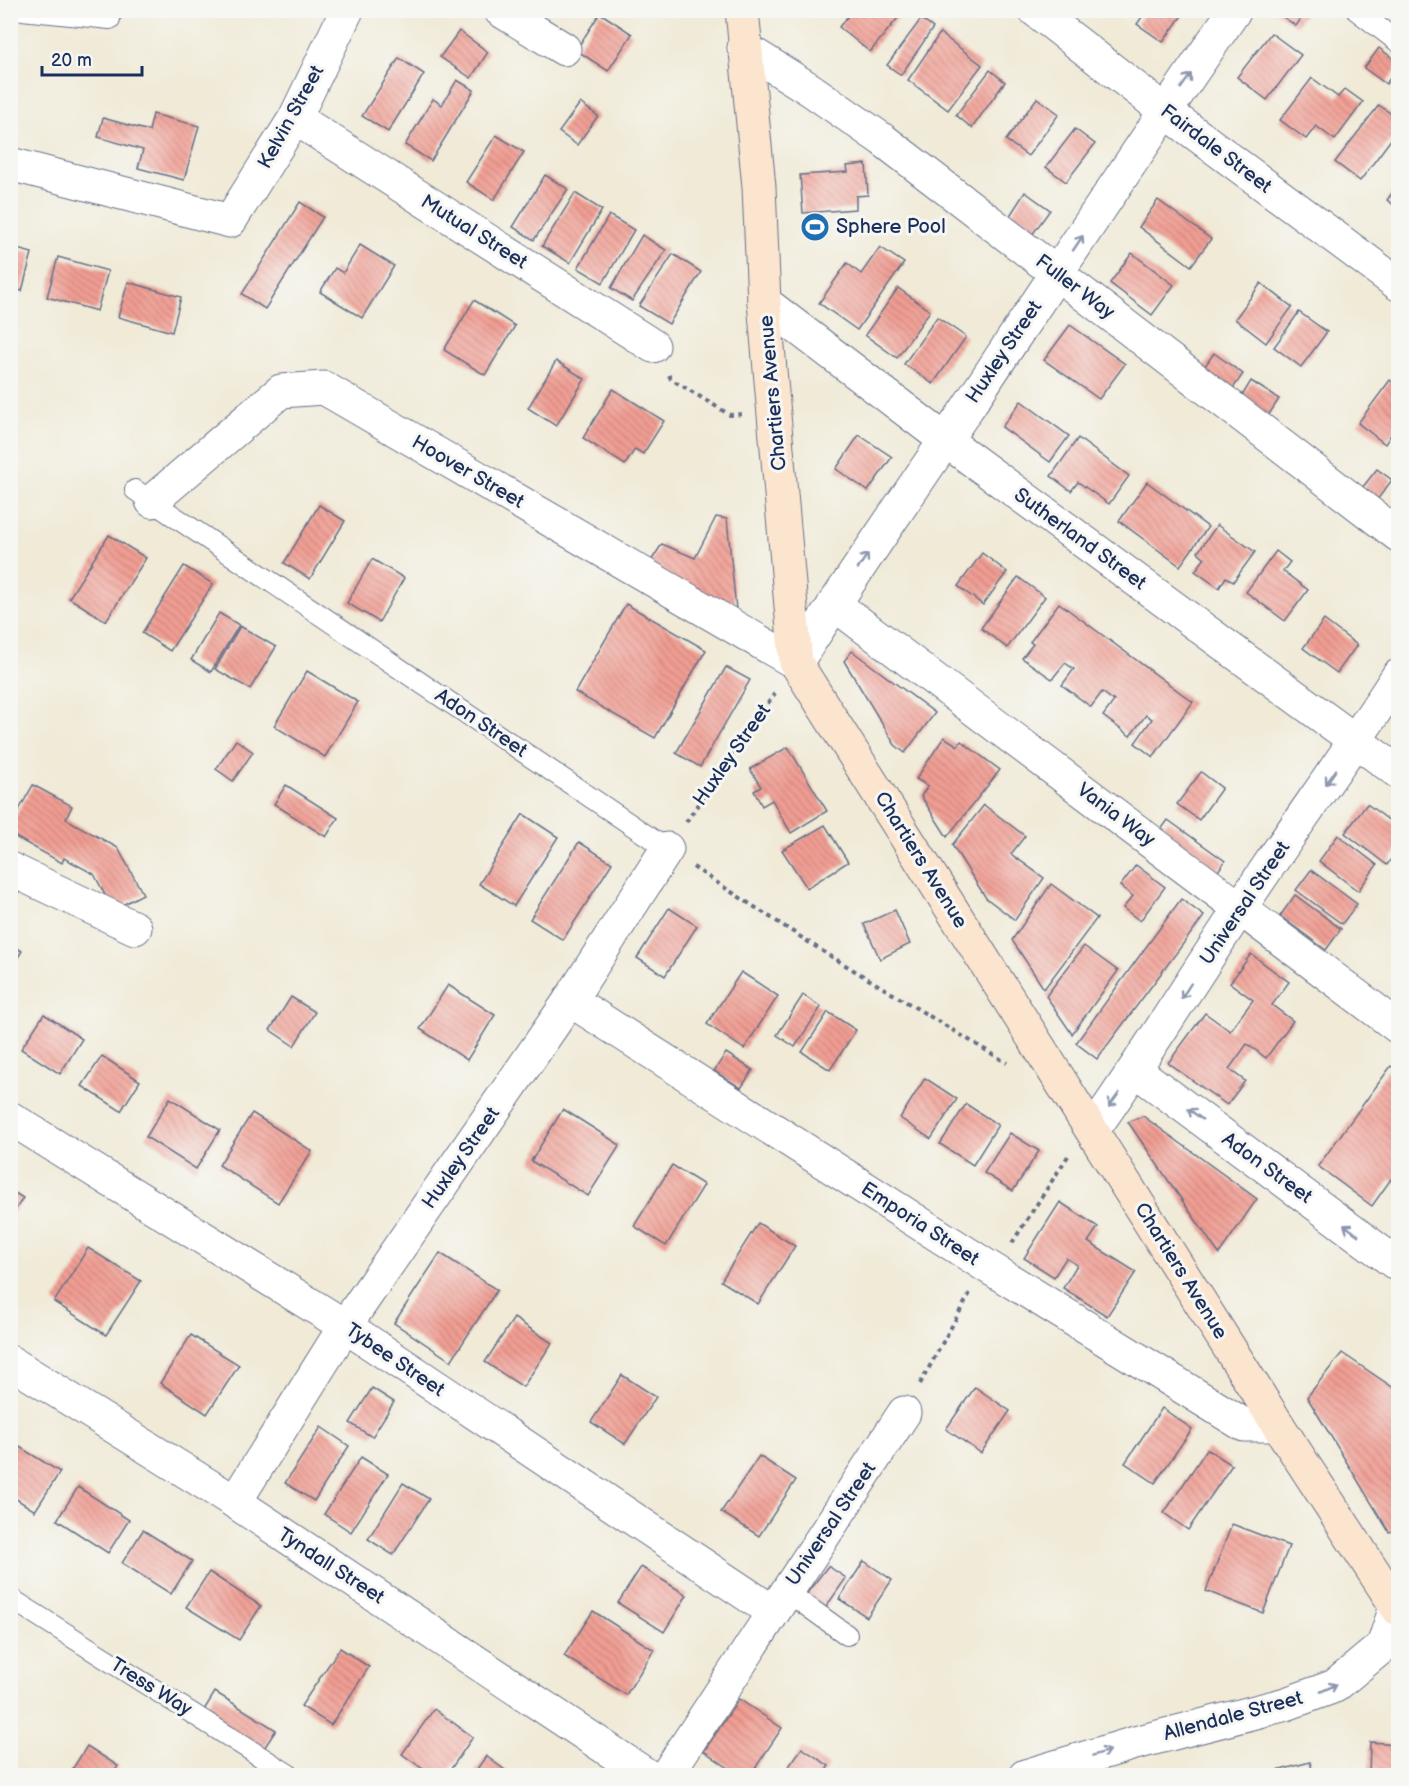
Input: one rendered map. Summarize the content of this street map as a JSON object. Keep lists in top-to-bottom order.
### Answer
{
  "streets": {
    "street": [
      "Kelvin Street",
      "Fairdale Street",
      "Mutual Street",
      "Fuller Way",
      "Huxley Street",
      "Chartiers Avenue",
      "Hoover Street",
      "Sutherland Street",
      "Adon Street",
      "Vania Way",
      "Universal Street",
      "Emporia Street",
      "Tybee Street",
      "Tyndall Street",
      "Allendale Street"
    ],
    "lane": ["Tress Way"]
  },
  "crossings": [
    ["Kelvin Street", "Mutual Street"],
    ["Fairdale Street", "Huxley Street"],
    ["Fuller Way", "Huxley Street"],
    ["Fuller Way", "Chartiers Avenue"],
    ["Huxley Street", "Chartiers Avenue"],
    ["Huxley Street", "Hoover Street"],
    ["Huxley Street", "Sutherland Street"],
    ["Huxley Street", "Adon Street"],
    ["Huxley Street", "Vania Way"],
    ["Huxley Street", "Emporia Street"],
    ["Huxley Street", "Tybee Street"],
    ["Huxley Street", "Tyndall Street"],
    ["Chartiers Avenue", "Hoover Street"],
    ["Chartiers Avenue", "Sutherland Street"],
    ["Chartiers Avenue", "Universal Street"],
    ["Chartiers Avenue", "Emporia Street"],
    ["Chartiers Avenue", "Allendale Street"],
    ["Hoover Street", "Adon Street"],
    ["Sutherland Street", "Universal Street"],
    ["Adon Street", "Universal Street"],
    ["Vania Way", "Universal Street"],
    ["Universal Street", "Tybee Street"]
  ],
  "one_way": ["Universal Street", "Allendale Street"],
  "places": {
    "sports": ["Sphere Pool"]
  },
  "scale_bar": "20 m"
}
